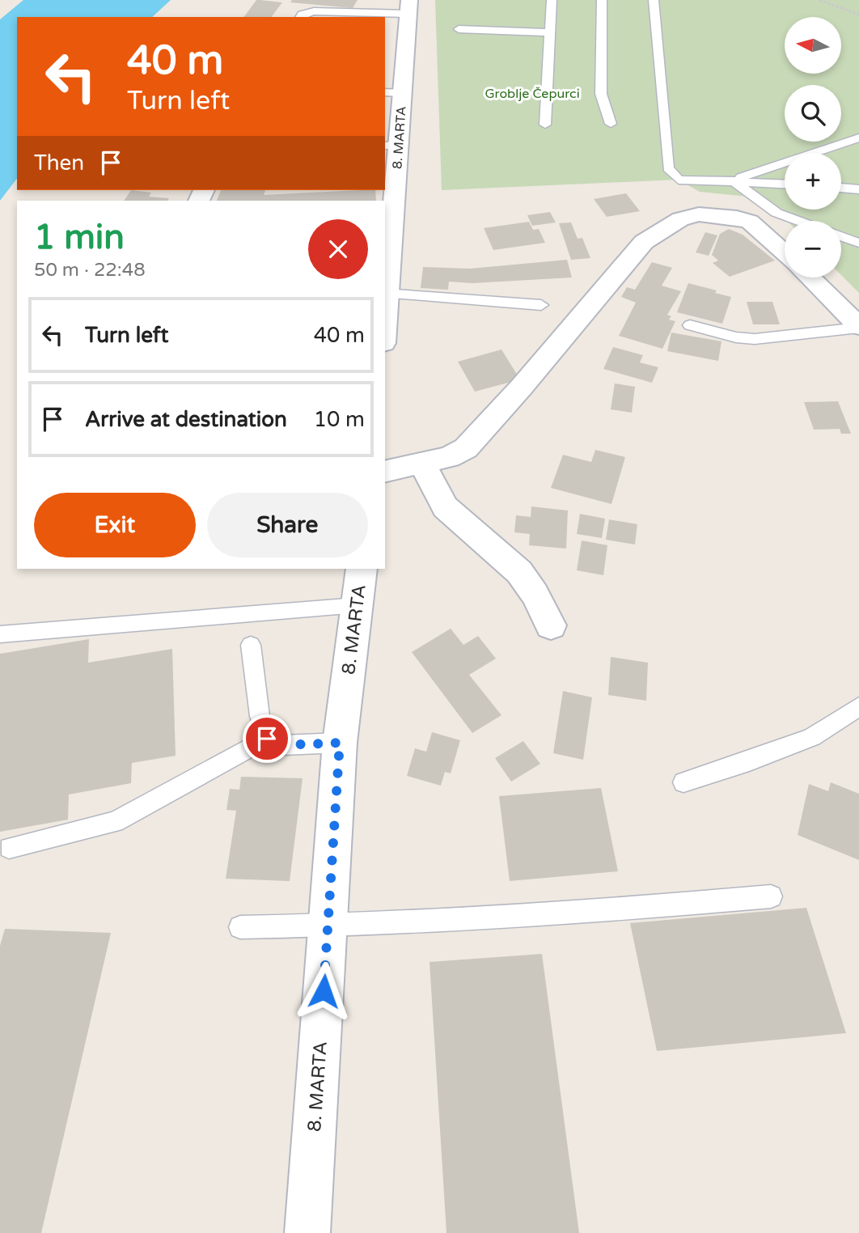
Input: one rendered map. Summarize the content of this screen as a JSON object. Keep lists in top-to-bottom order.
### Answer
{
  "streets": {
    "street": ["8. MARTA"]
  },
  "parks": ["Groblje Čepurci"],
  "north": "left",
  "page": {
    "map_buttons": ["+", "−"],
    "turn": ["40 m", "Turn left"],
    "then": "Then",
    "heading": ["1 min", "50 m · 22:48"],
    "list": [
      {
        "name": "Turn left",
        "value": "40 m"
      },
      {
        "name": "Arrive at destination",
        "value": "10 m"
      }
    ],
    "buttons": ["Exit", "Share"]
  }
}
